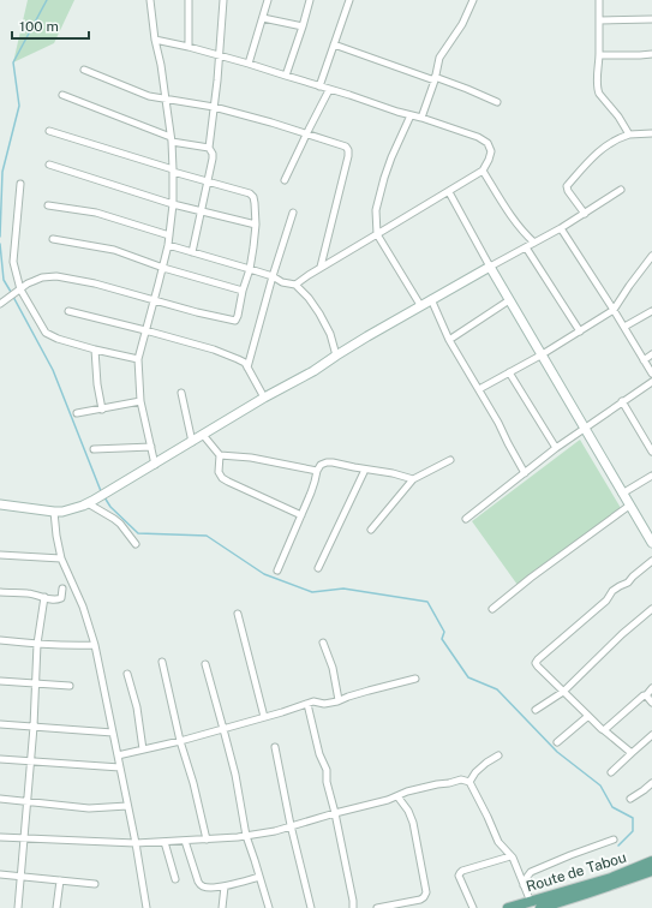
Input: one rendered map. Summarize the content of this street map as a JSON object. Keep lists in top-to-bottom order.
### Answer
{
  "streets": {
    "main road": ["Route de Tabou"]
  },
  "scale_bar": "100 m"
}
